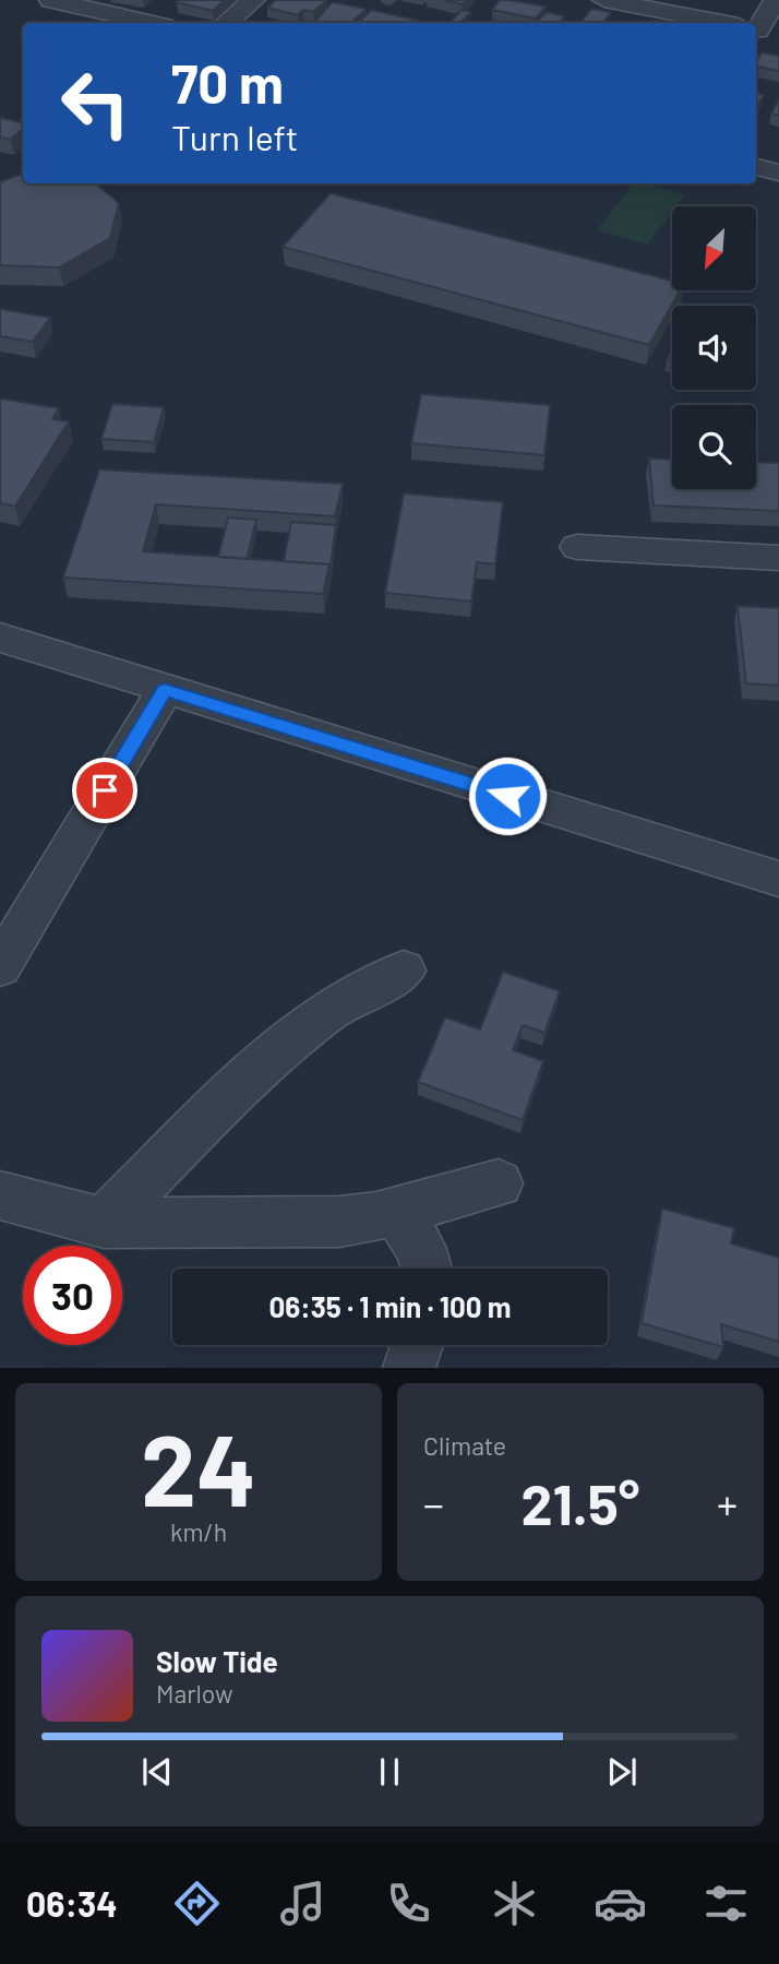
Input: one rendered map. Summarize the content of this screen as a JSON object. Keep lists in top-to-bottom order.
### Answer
{
  "north": "bottom left",
  "page": {
    "turn": ["70 m", "Turn left"],
    "limit": "30",
    "trip": "06:35 · 1 min · 100 m",
    "tile": [
      ["24", "km/h"],
      "Climate"
    ],
    "heat": ["−", "21.5°", "+"],
    "song": ["Slow Tide", "Marlow"],
    "tabs": "06:34"
  }
}
